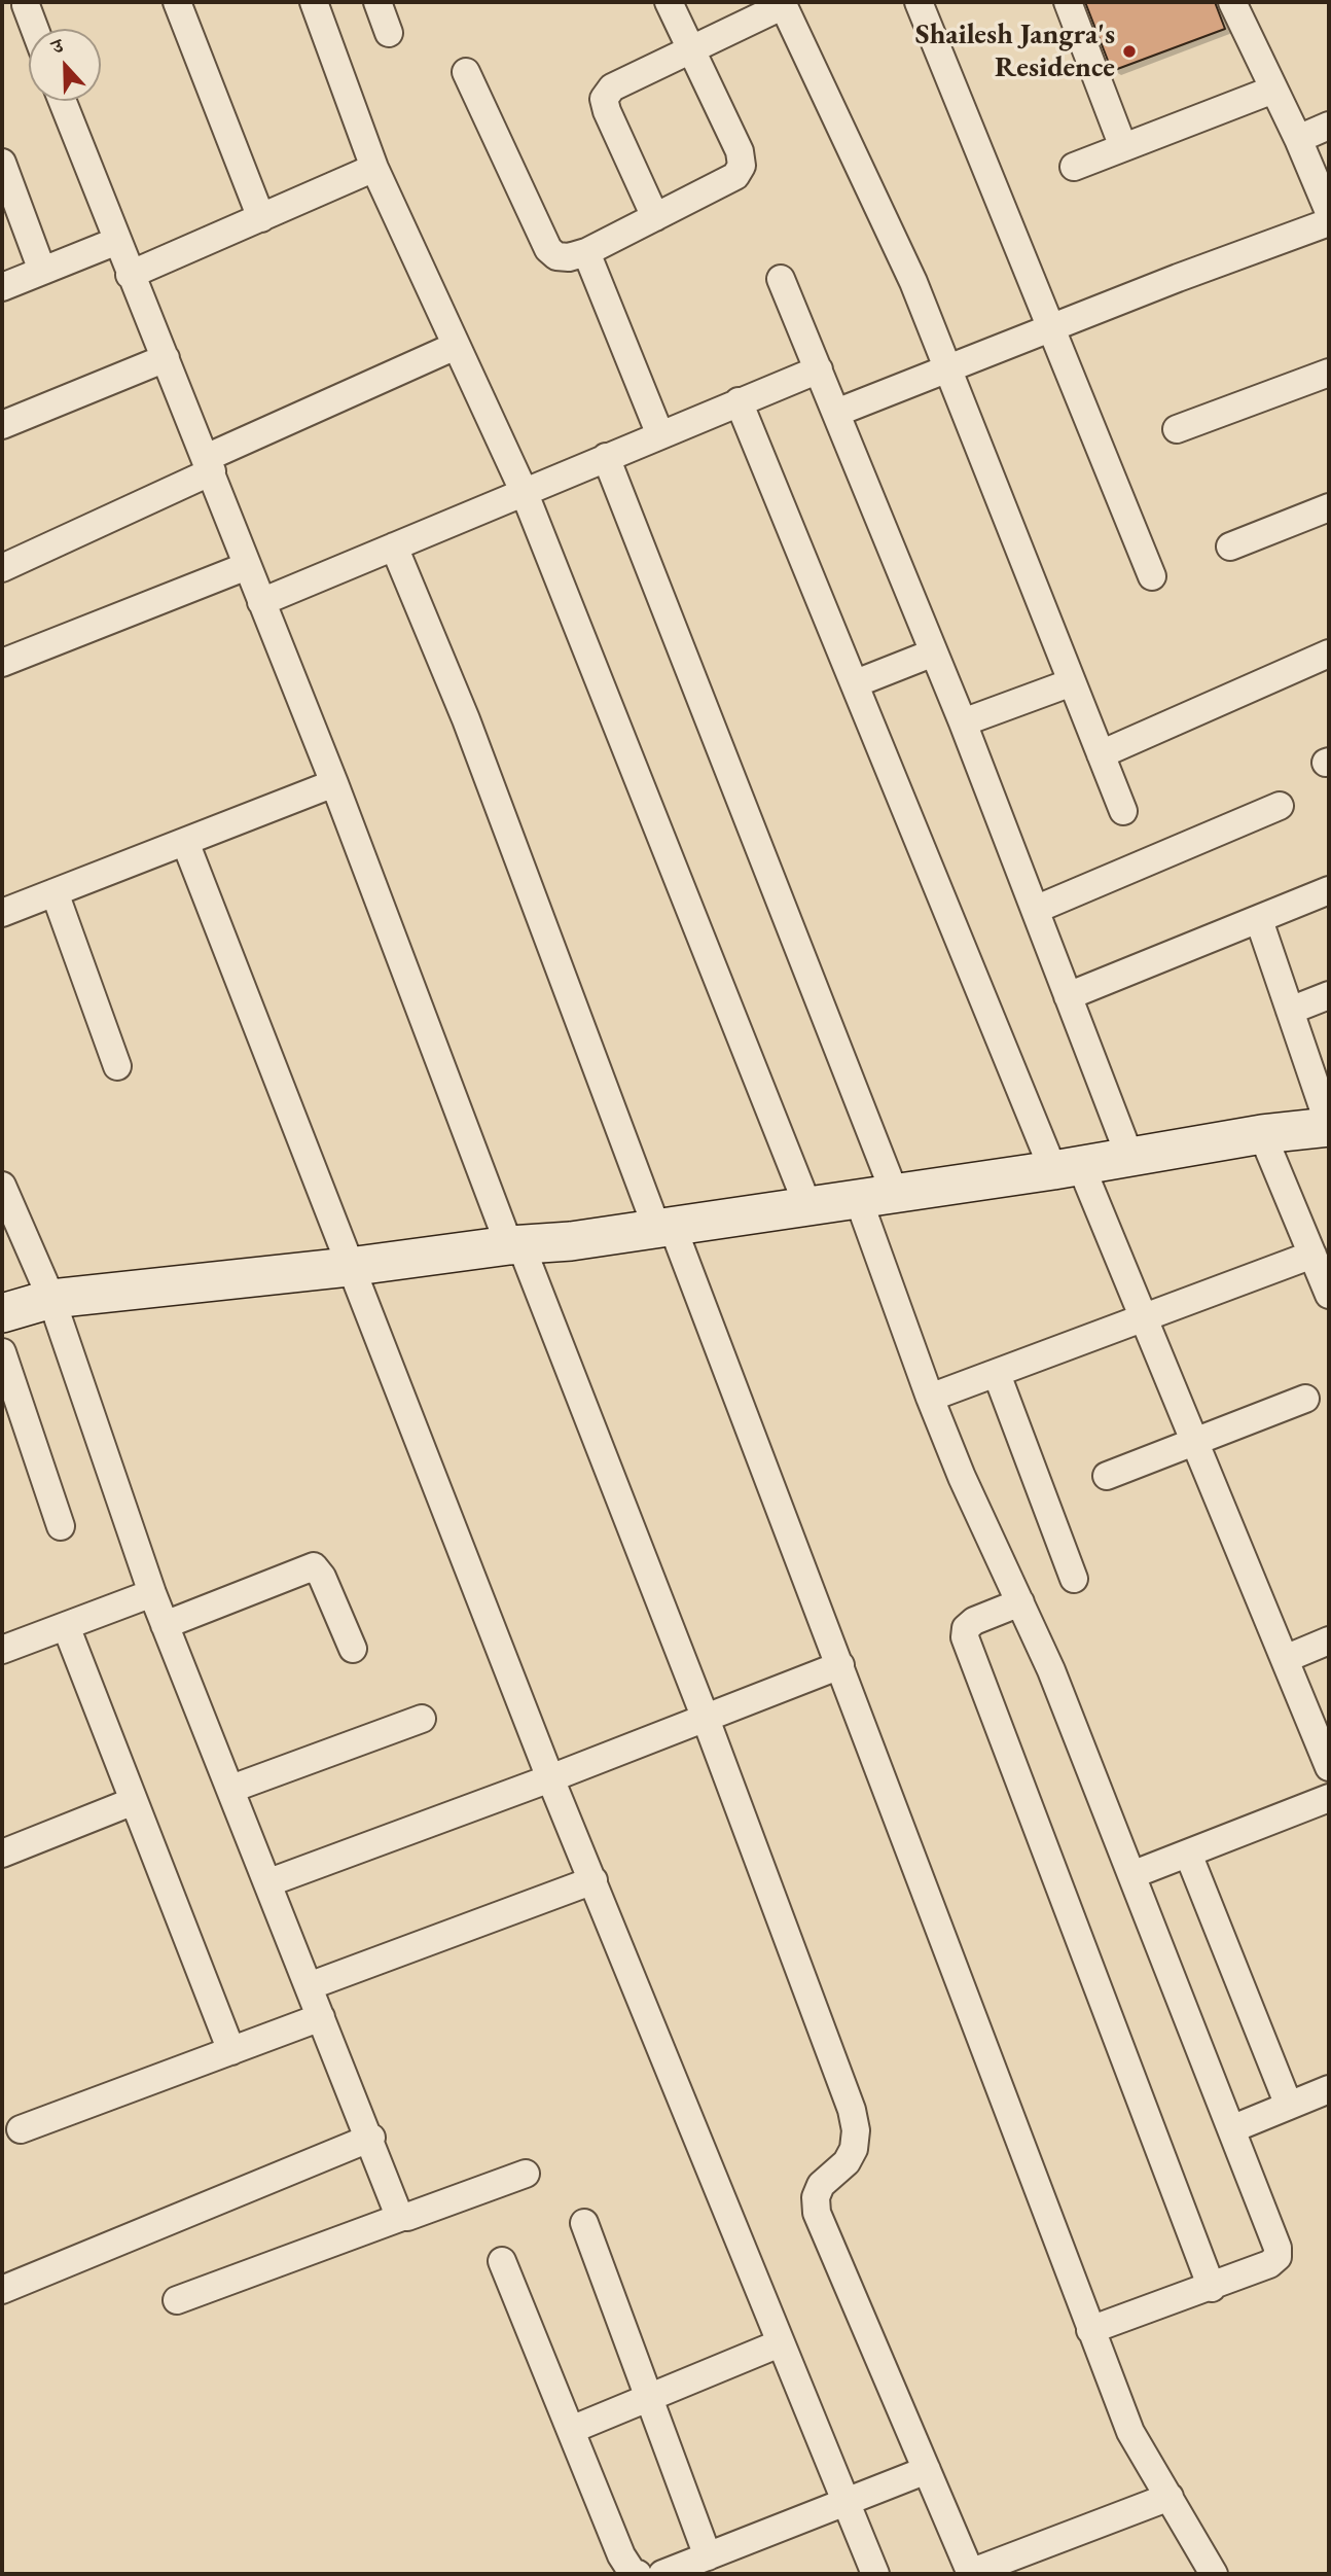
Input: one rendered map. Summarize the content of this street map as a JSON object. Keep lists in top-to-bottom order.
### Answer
{
  "places": ["Shailesh Jangra's Residence"],
  "north": "top"
}
